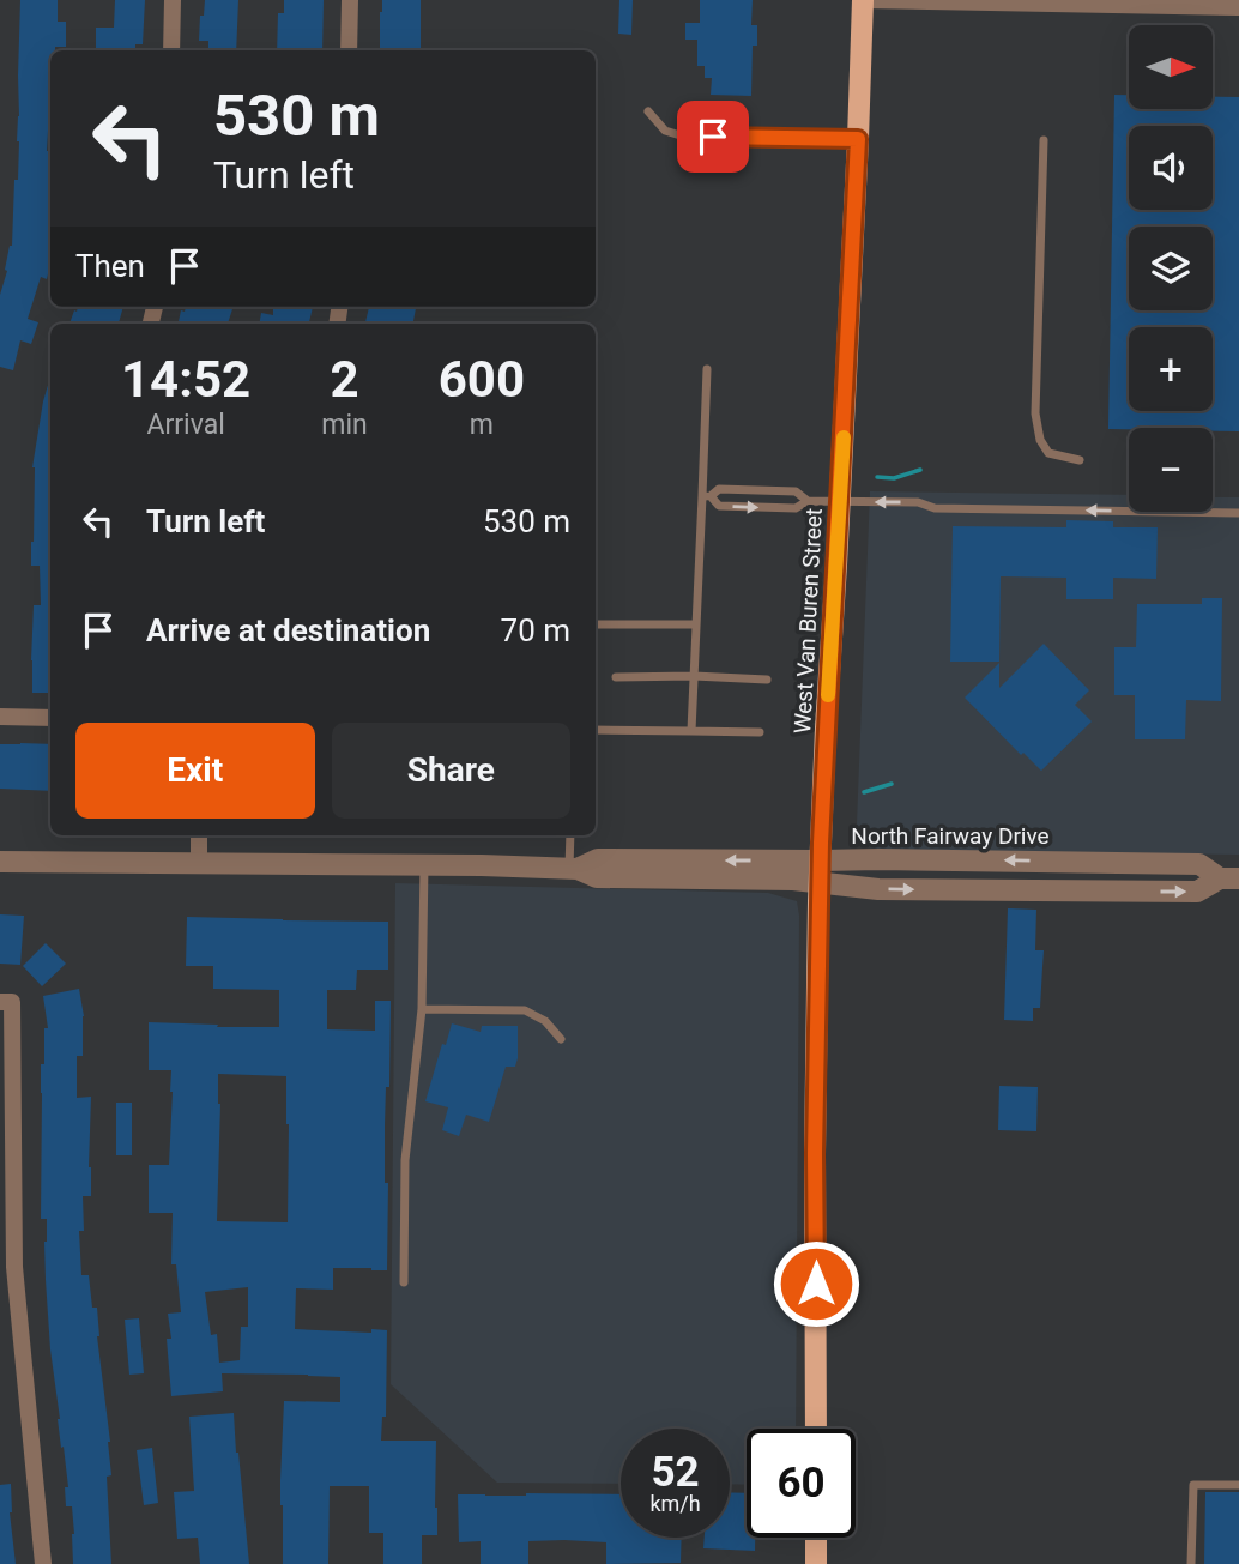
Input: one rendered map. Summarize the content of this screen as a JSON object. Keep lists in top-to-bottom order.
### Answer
{
  "streets": {
    "main road": ["West Van Buren Street"],
    "street": ["North Fairway Drive"]
  },
  "crossings": [
    ["West Van Buren Street", "North Fairway Drive"]
  ],
  "north": "right",
  "page": {
    "map_buttons": ["+", "−"],
    "turn": ["530 m", "Turn left"],
    "then": "Then",
    "eta": [
      "14:52",
      "Arrival",
      "2",
      "min",
      "600",
      "m"
    ],
    "list": [
      {
        "name": "Turn left",
        "value": "530 m"
      },
      {
        "name": "Arrive at destination",
        "value": "70 m"
      }
    ],
    "buttons": ["Exit", "Share"],
    "speed": "52 km/h",
    "limit": "60"
  }
}
